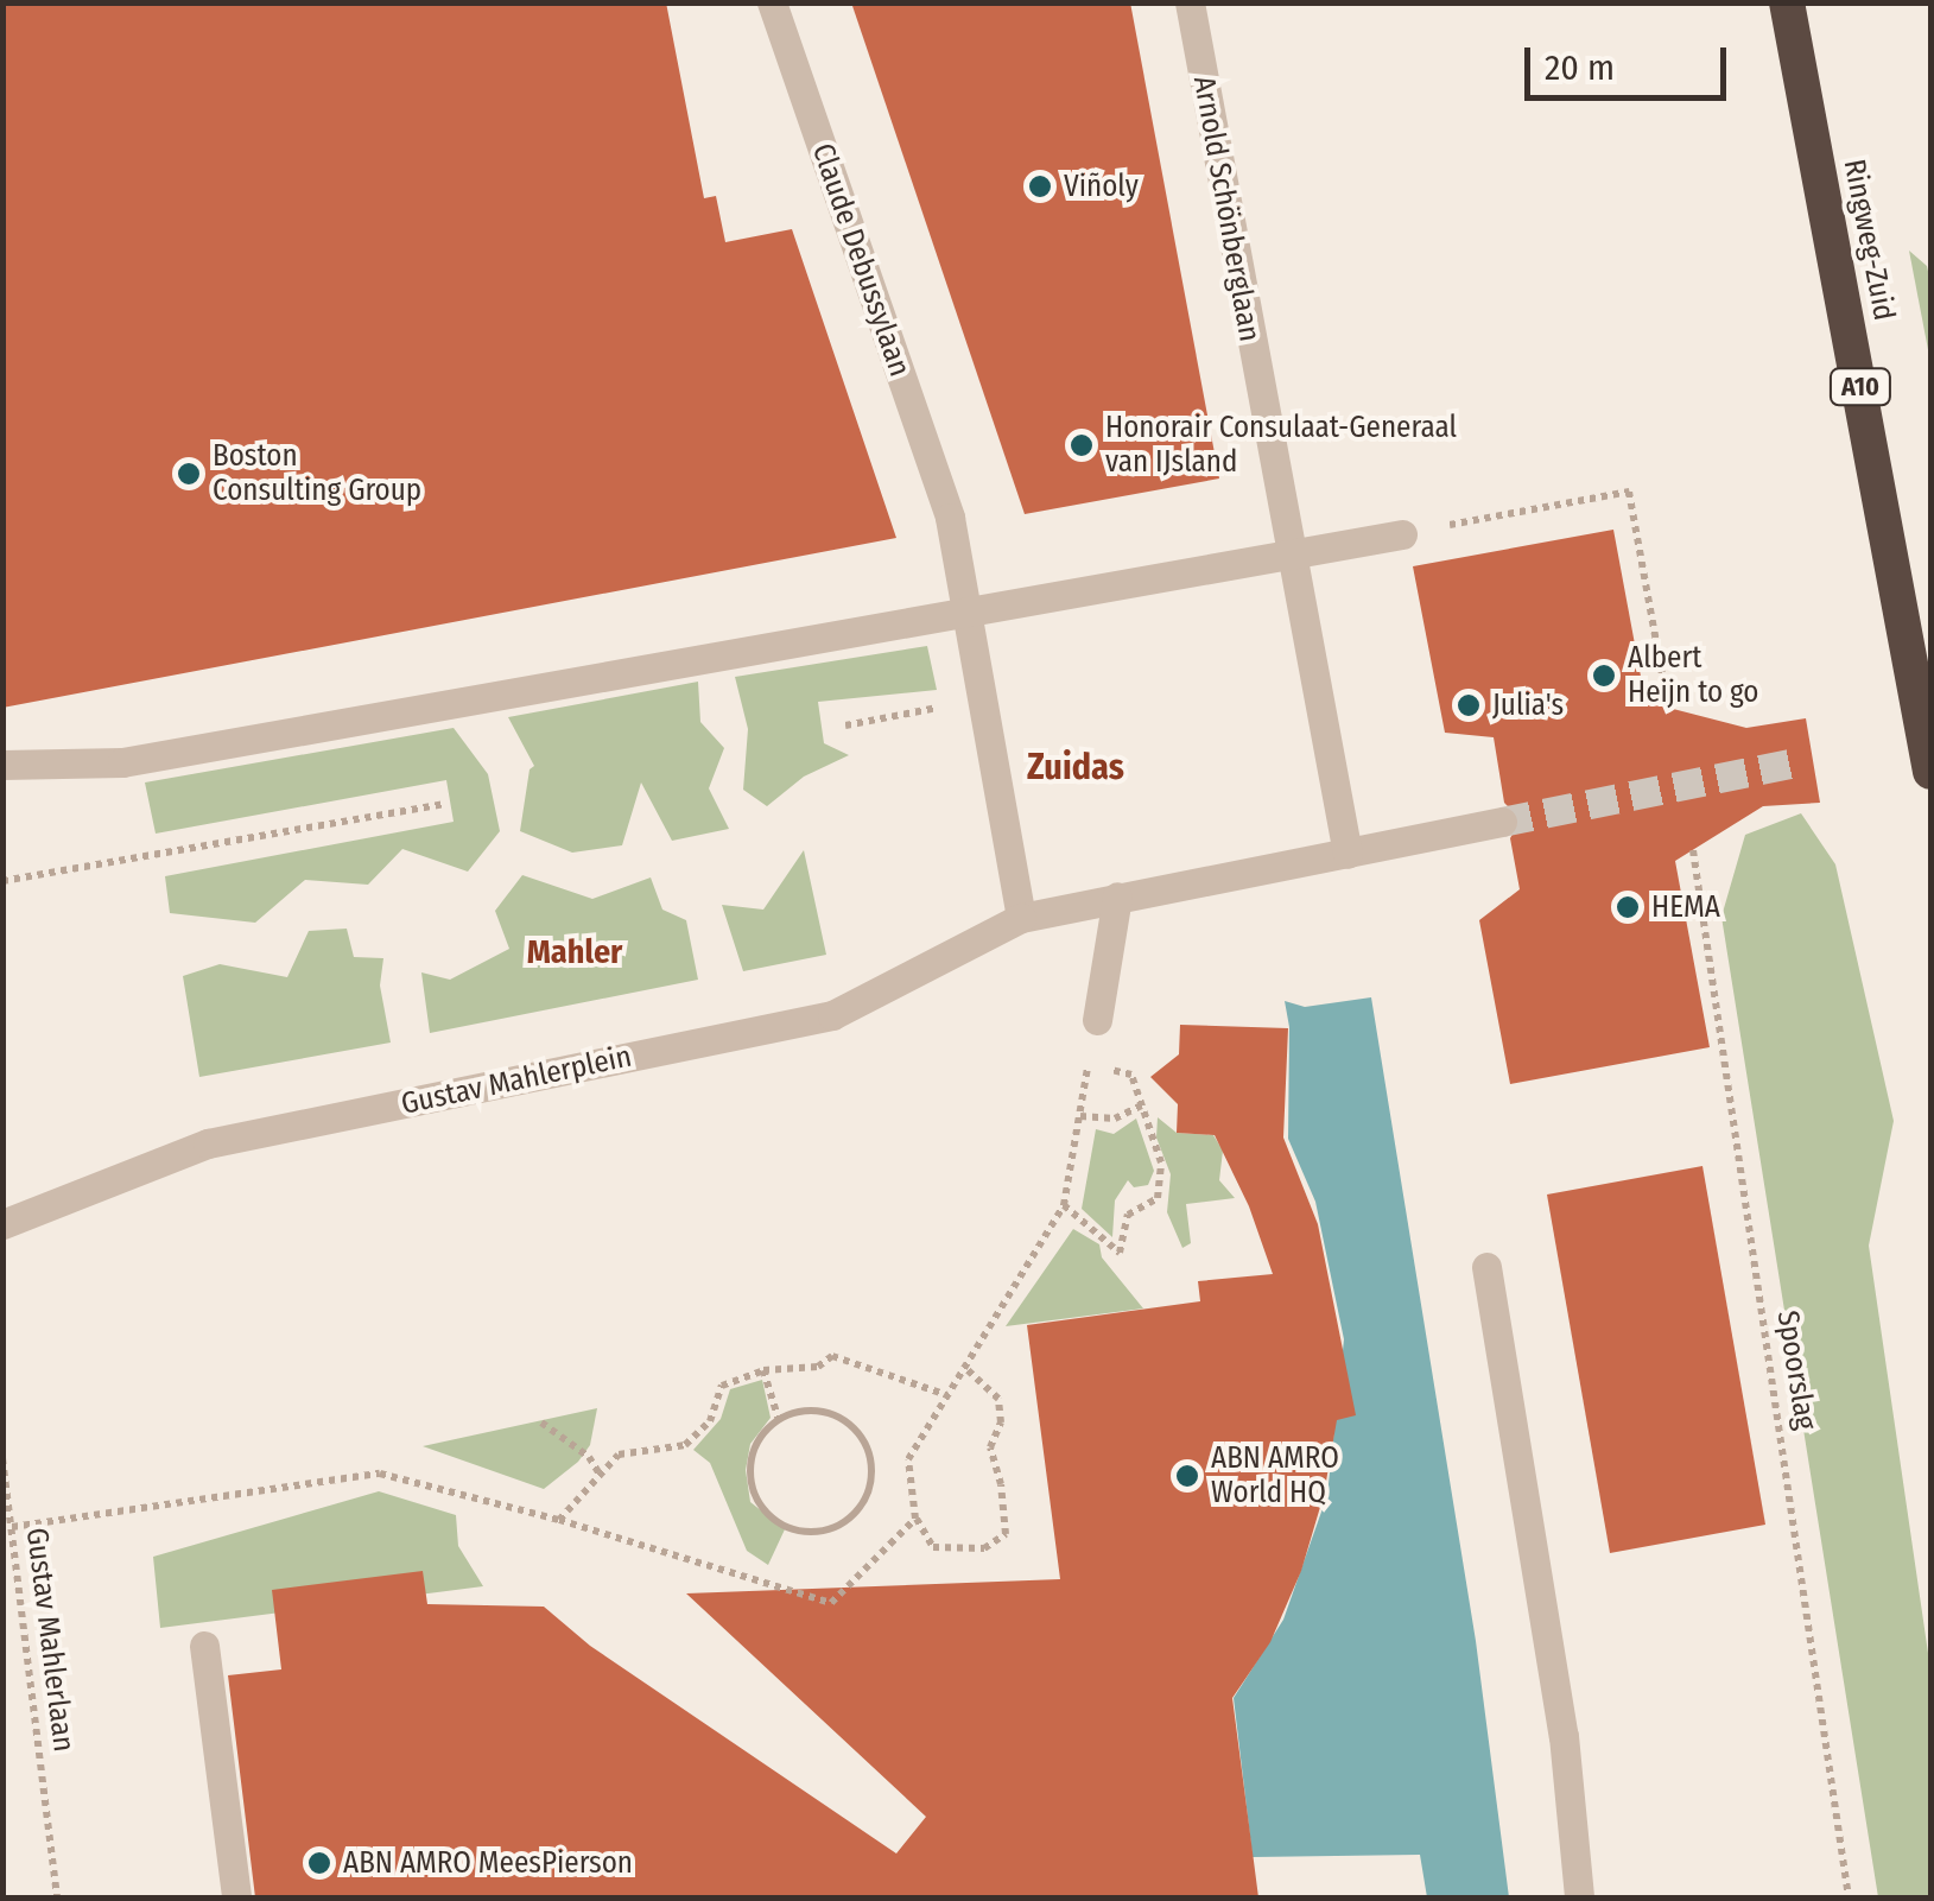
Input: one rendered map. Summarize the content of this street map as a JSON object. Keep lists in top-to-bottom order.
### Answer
{
  "streets": {
    "highway": ["Ringweg-Zuid", "A10"],
    "street": ["Arnold Schönberglaan", "Claude Debussylaan", "Gustav Mahlerplein"],
    "path": ["Spoorslag", "Gustav Mahlerlaan"]
  },
  "districts": ["Zuidas", "Mahler"],
  "places": [
    "Viñoly",
    "Honorair Consulaat-Generaal van IJsland",
    "Boston Consulting Group",
    "Albert Heijn to go",
    "Julia's",
    "HEMA",
    "ABN AMRO World HQ",
    "ABN AMRO MeesPierson"
  ],
  "scale_bar": "20 m"
}
